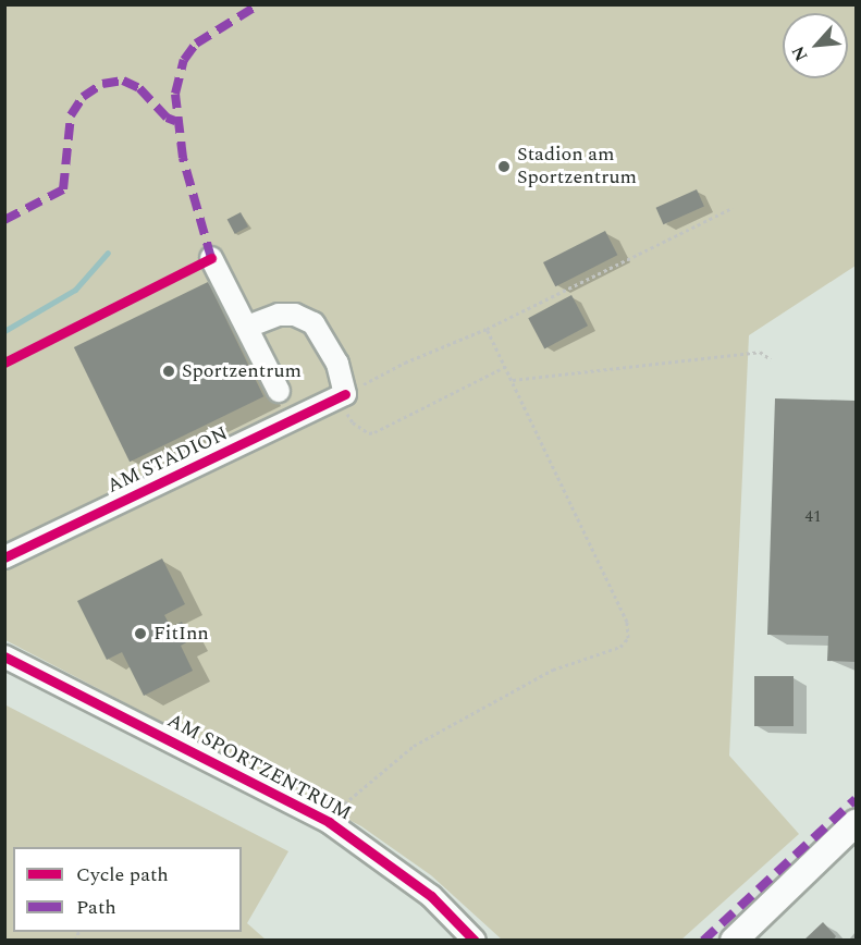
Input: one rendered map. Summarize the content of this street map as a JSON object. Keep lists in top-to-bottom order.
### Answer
{
  "streets": {
    "street": ["AM STADION", "AM SPORTZENTRUM"]
  },
  "places": ["Stadion am Sportzentrum", "Sportzentrum", "FitInn"],
  "house_numbers": ["41"],
  "legend": ["Cycle path", "Path"],
  "north": "bottom left"
}
